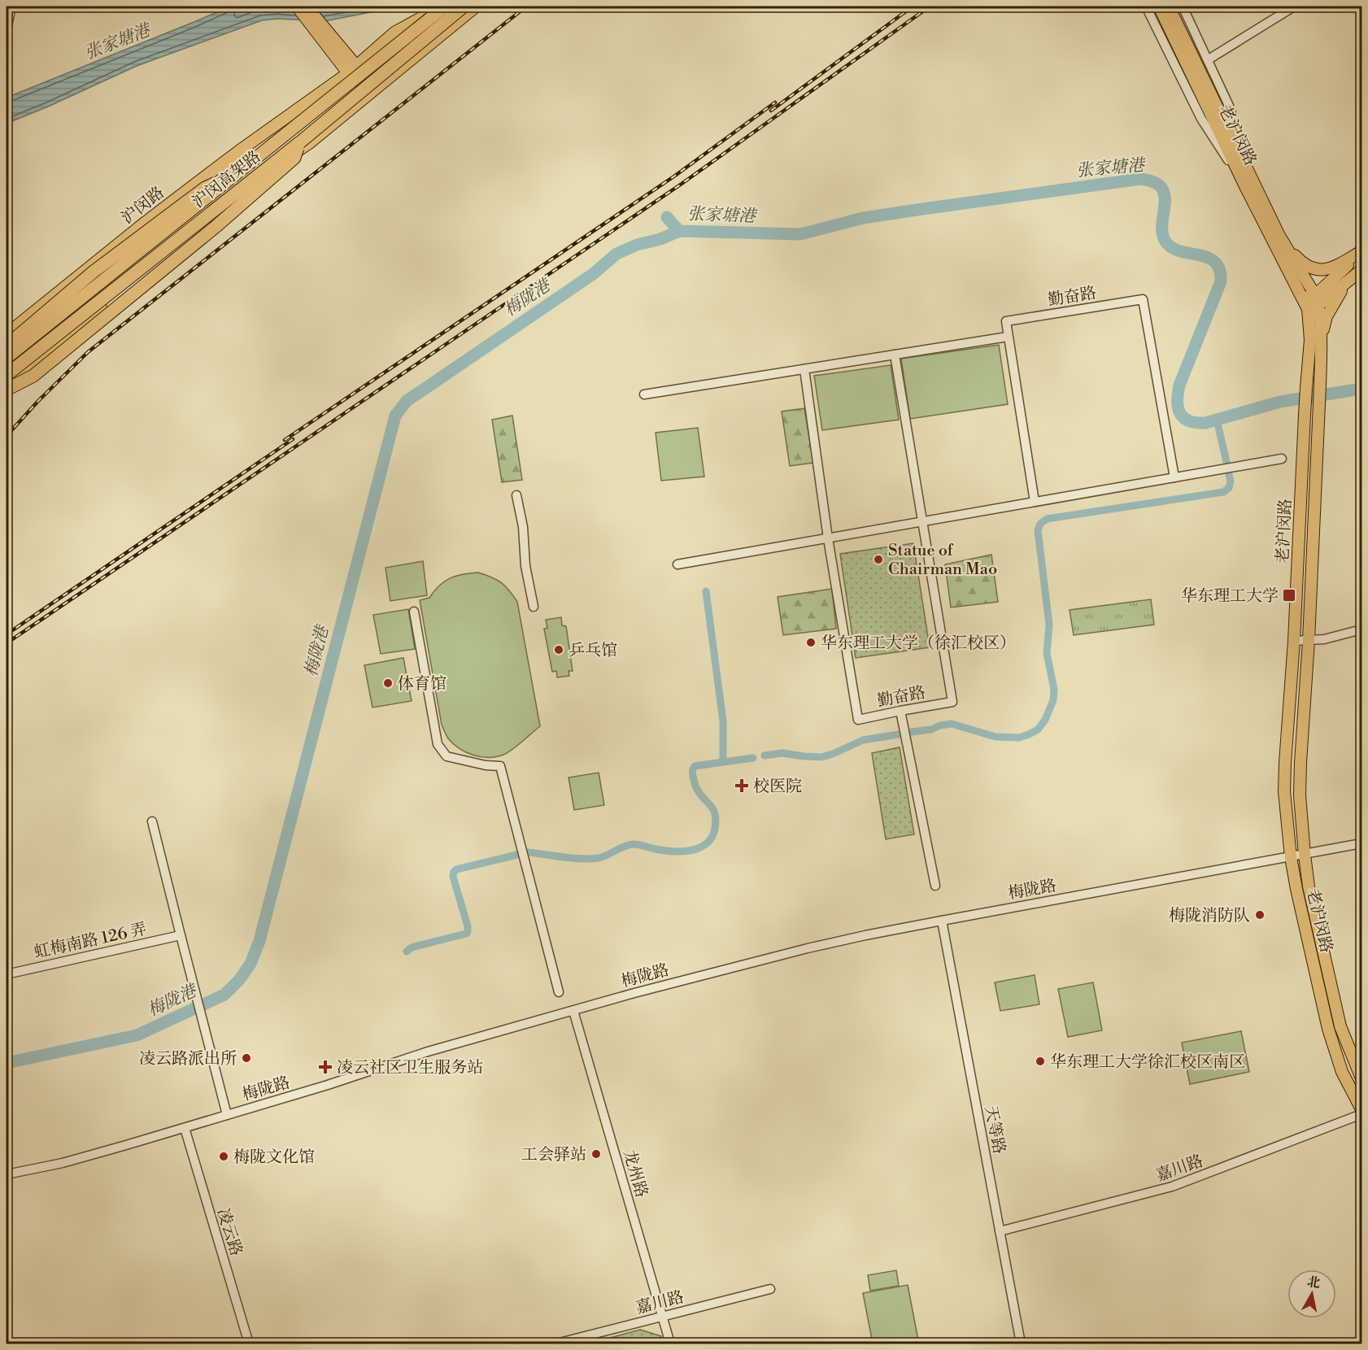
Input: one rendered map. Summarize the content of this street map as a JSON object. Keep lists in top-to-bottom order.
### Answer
{
  "streets": {
    "highway": ["沪闵高架路"],
    "main road": ["老沪闵路", "沪闵路"],
    "street": [
      "勤奋路",
      "梅陇路",
      "虹梅南路 126 弄",
      "天等路",
      "嘉川路",
      "龙州路",
      "凌云路"
    ]
  },
  "crossings": [
    ["老沪闵路", "梅陇路"],
    ["沪闵高架路", "沪闵路"],
    ["梅陇路", "天等路"],
    ["梅陇路", "龙州路"],
    ["梅陇路", "凌云路"],
    ["天等路", "嘉川路"],
    ["嘉川路", "龙州路"]
  ],
  "water": ["张家塘港", "梅陇港"],
  "places": {
    "other": [
      "Statue of Chairman Mao",
      "华东理工大学（徐汇校区）",
      "乒乓馆",
      "体育馆",
      "梅陇消防队",
      "凌云路派出所",
      "华东理工大学徐汇校区南区",
      "工会驿站",
      "梅陇文化馆"
    ],
    "transit": ["华东理工大学"],
    "health": ["校医院", "凌云社区卫生服务站"]
  },
  "north": "top"
}
